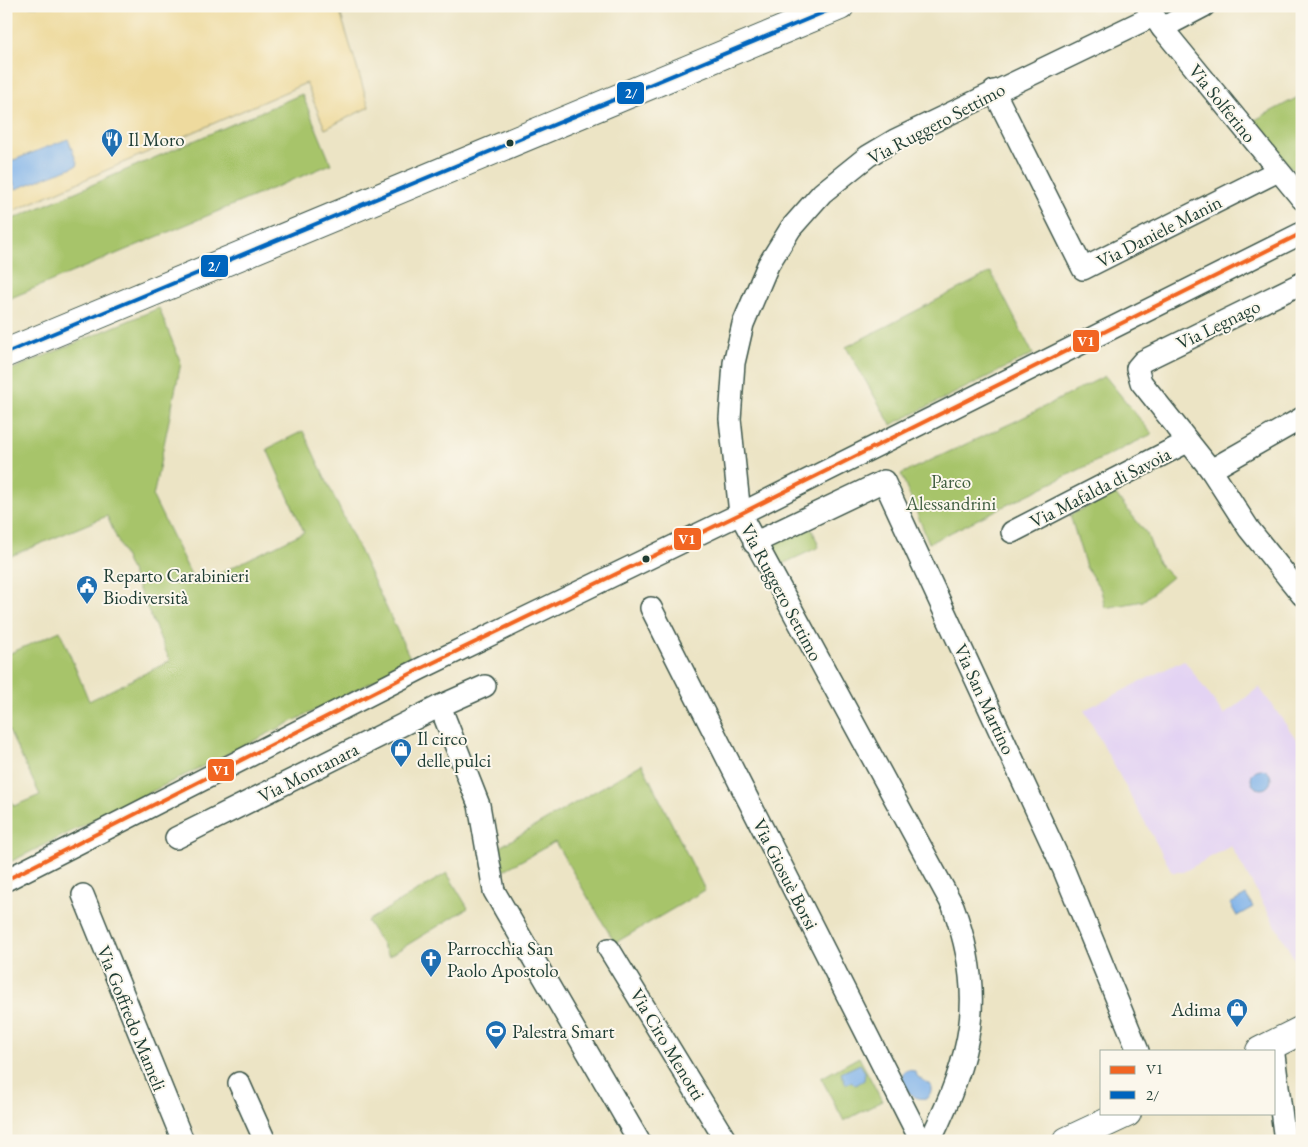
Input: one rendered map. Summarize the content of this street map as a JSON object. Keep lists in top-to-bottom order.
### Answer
{
  "streets": {
    "street": [
      "Via Solferino",
      "Via Ruggero Settimo",
      "Via Daniele Manin",
      "Via Legnago",
      "Via Mafalda di Savoia",
      "Via San Martino",
      "Via Montanara",
      "Via Giosuè Borsi",
      "Via Goffredo Mameli",
      "Via Ciro Menotti"
    ]
  },
  "crossings": [
    ["Via Solferino", "Via Ruggero Settimo"],
    ["Via Solferino", "Via Daniele Manin"],
    ["Via Ruggero Settimo", "Via Daniele Manin"],
    ["Via Ruggero Settimo", "Via San Martino"],
    ["Via Legnago", "Via Mafalda di Savoia"]
  ],
  "parks": ["Parco Alessandrini"],
  "places": {
    "restaurant": ["Il Moro"],
    "public building": ["Reparto Carabinieri Biodiversità"],
    "shop": ["Il circo delle pulci", "Adima"],
    "church": ["Parrocchia San Paolo Apostolo"],
    "sports": ["Palestra Smart"]
  },
  "lines": ["transit line 2/", "transit line V1"],
  "legend": ["V1", "2/"]
}
